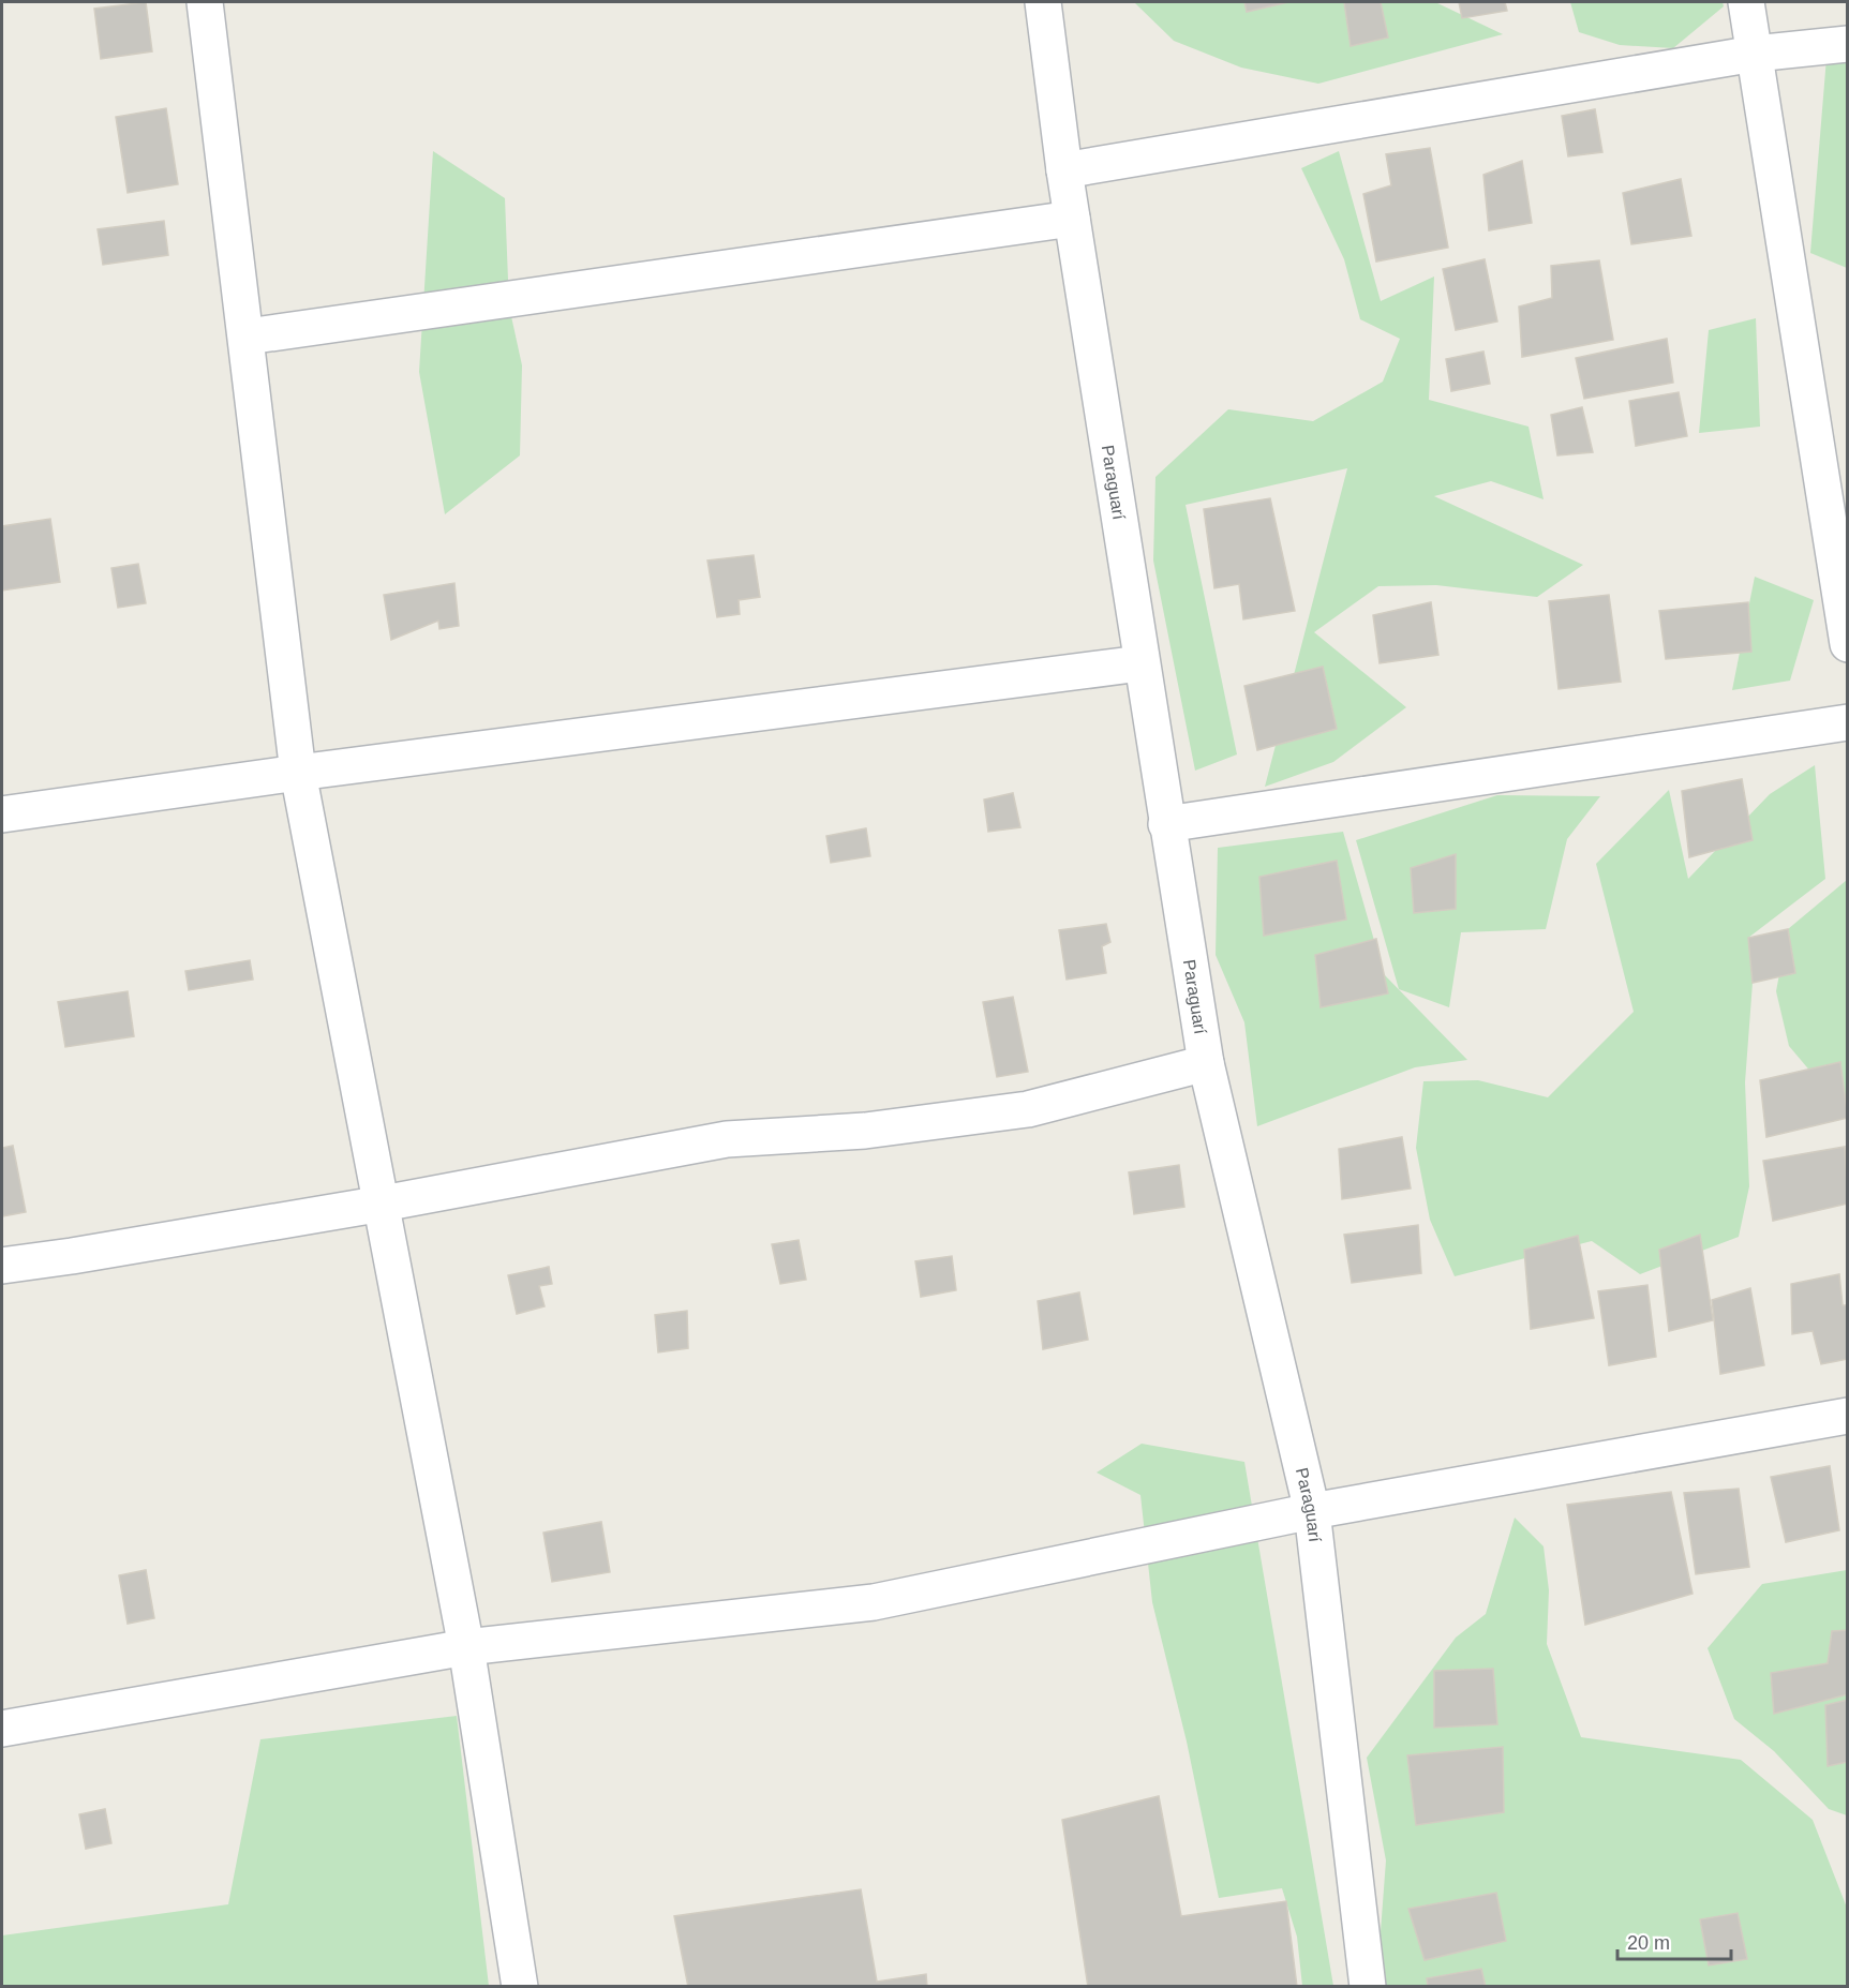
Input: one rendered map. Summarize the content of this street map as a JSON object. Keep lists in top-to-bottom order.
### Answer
{
  "streets": {
    "street": ["Paraguarí"]
  },
  "scale_bar": "20 m"
}
